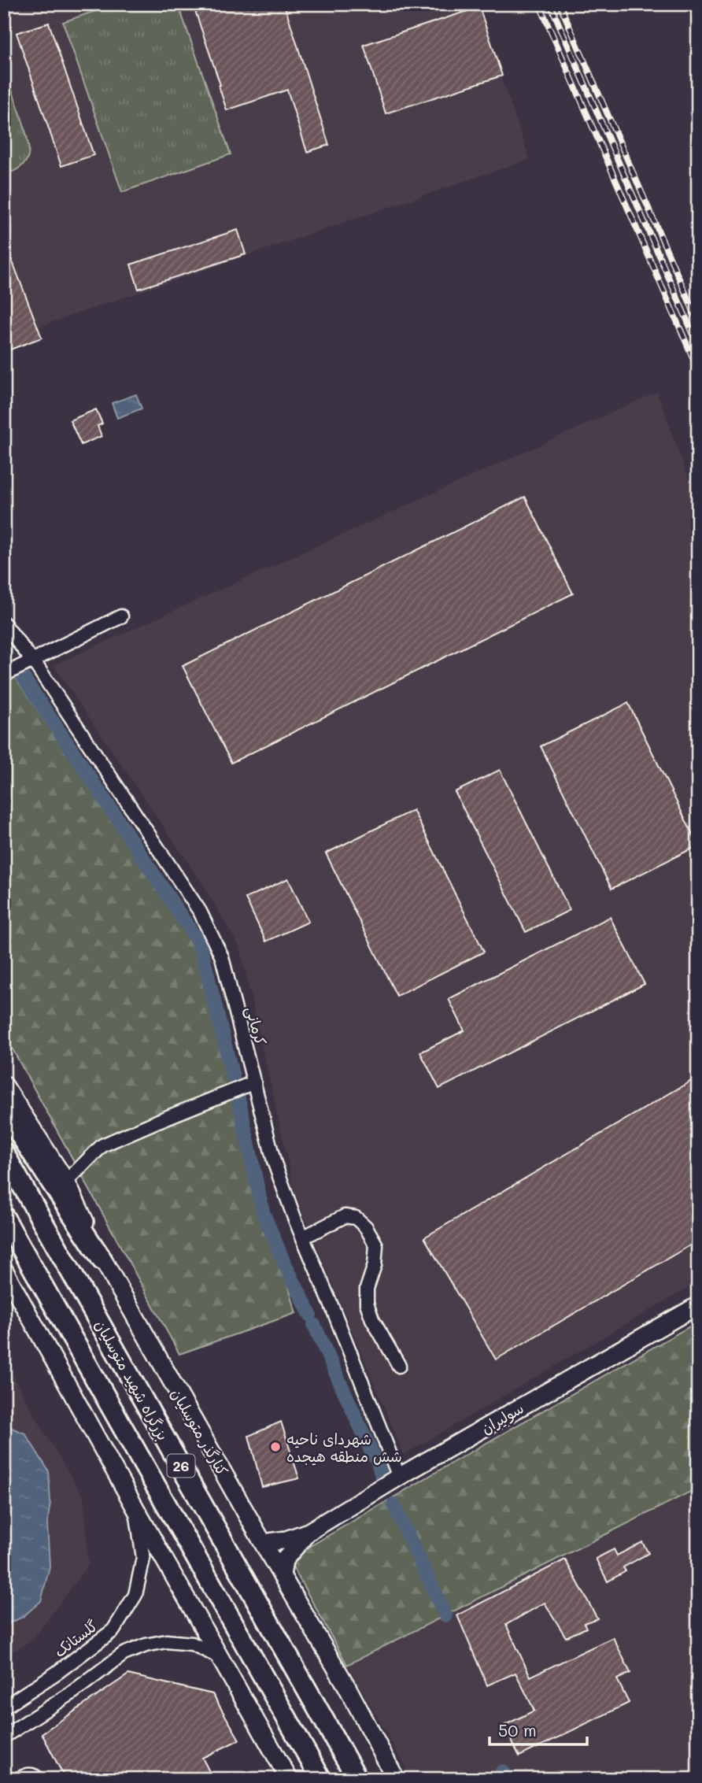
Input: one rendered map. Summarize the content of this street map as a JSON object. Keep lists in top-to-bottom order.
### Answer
{
  "streets": {
    "highway": ["بزرگراه شهید متوسلیان", "26"],
    "main road": ["سولیران", "کنارگذر متوسلیان"],
    "street": ["کرمانی", "گلستانک"]
  },
  "crossings": [
    ["کرمانی", "سولیران"]
  ],
  "places": ["شهردای ناحیه شش منطقه هیجده"],
  "scale_bar": "50 m"
}
